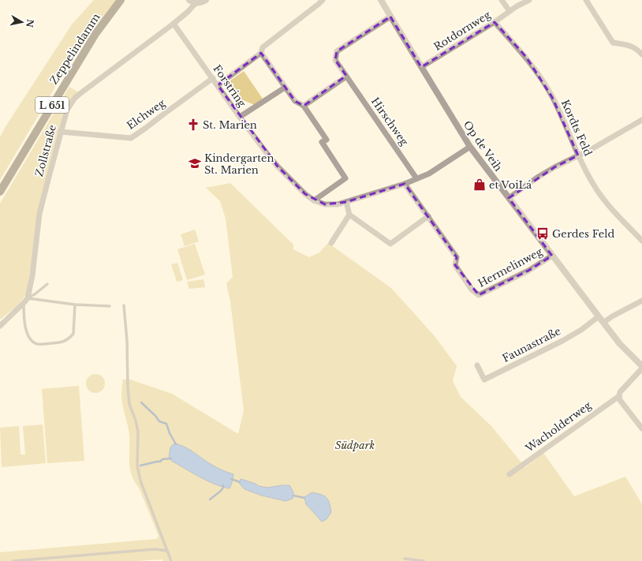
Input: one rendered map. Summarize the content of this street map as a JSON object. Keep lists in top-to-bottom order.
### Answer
{
  "streets": {
    "main road": ["Zeppelindamm", "L 651"],
    "street": [
      "Rotdornweg",
      "Forstring",
      "Elchweg",
      "Hirschweg",
      "Kordts Feld",
      "Op de Veih",
      "Zollstraße",
      "Hermelinweg",
      "Faunastraße",
      "Wacholderweg"
    ]
  },
  "crossings": [
    ["Rotdornweg", "Kordts Feld"],
    ["Rotdornweg", "Op de Veih"],
    ["Forstring", "Elchweg"],
    ["Forstring", "Hirschweg"],
    ["Forstring", "Op de Veih"],
    ["Forstring", "Zollstraße"],
    ["Forstring", "Hermelinweg"],
    ["Elchweg", "Zollstraße"],
    ["Hirschweg", "Op de Veih"],
    ["Op de Veih", "Hermelinweg"],
    ["Op de Veih", "Faunastraße"],
    ["Op de Veih", "Wacholderweg"]
  ],
  "parks": ["Südpark"],
  "places": {
    "church": ["St. Marien"],
    "school or university": ["Kindergarten St. Marien"],
    "shop": ["et VoiLá"],
    "bus stop": ["Gerdes Feld"]
  },
  "north": "right"
}
